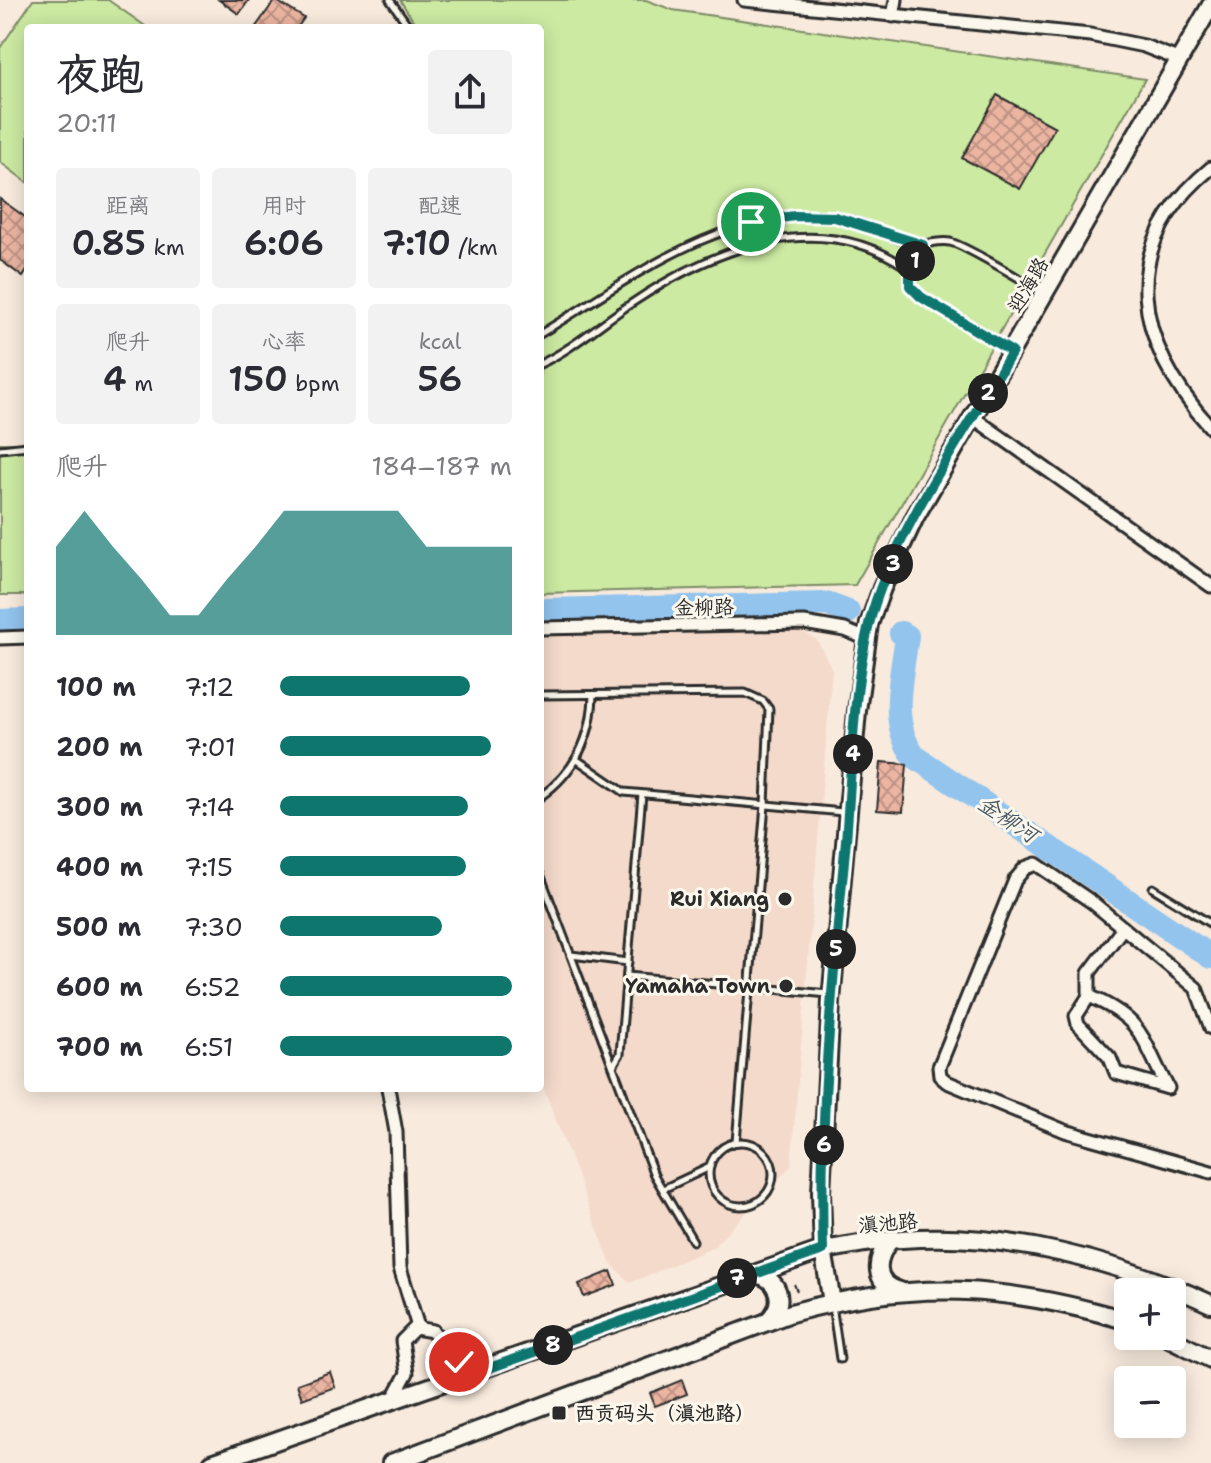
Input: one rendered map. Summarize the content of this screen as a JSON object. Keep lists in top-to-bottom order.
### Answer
{
  "streets": {
    "main road": ["迎海路", "滇池路"],
    "street": ["金柳路"]
  },
  "crossings": [
    ["迎海路", "金柳路"],
    ["迎海路", "滇池路"]
  ],
  "water": ["金柳河"],
  "places": {
    "other": ["Rui Xiang", "Yamaha Town"],
    "transit": ["西贡码头（滇池路）"]
  },
  "page": {
    "heading": ["夜跑", "20:11"],
    "stats": [
      ["距离", "0.85 km"],
      ["用时", "6:06"],
      ["配速", "7:10 /km"],
      ["爬升", "4 m"],
      ["心率", "150 bpm"],
      ["kcal", "56"]
    ],
    "pins": [
      "1",
      "2",
      "3",
      "4",
      "5",
      "6",
      "7",
      "8"
    ],
    "chart": ["爬升", "184–187 m"],
    "list": [
      {
        "name": "100 m",
        "note": "7:12"
      },
      {
        "name": "200 m",
        "note": "7:01"
      },
      {
        "name": "300 m",
        "note": "7:14"
      },
      {
        "name": "400 m",
        "note": "7:15"
      },
      {
        "name": "500 m",
        "note": "7:30"
      },
      {
        "name": "600 m",
        "note": "6:52"
      },
      {
        "name": "700 m",
        "note": "6:51"
      }
    ],
    "map_buttons": ["+", "−"]
  }
}
